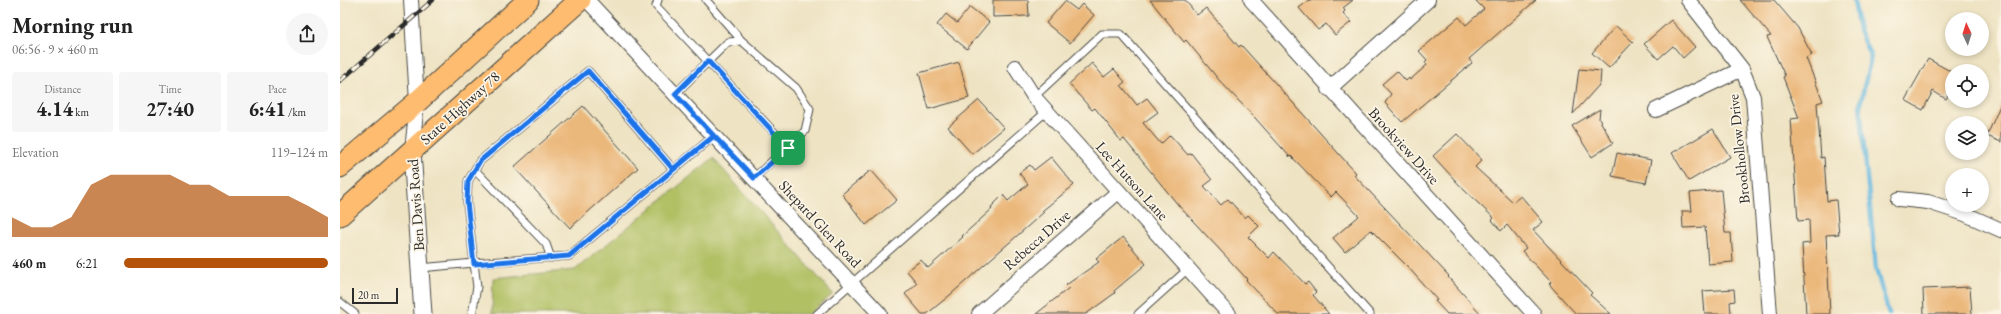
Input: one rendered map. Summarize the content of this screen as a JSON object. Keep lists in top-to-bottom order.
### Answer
{
  "streets": {
    "main road": ["State Highway 78"],
    "street": [
      "Brookview Drive",
      "Brookhollow Drive",
      "Lee Hutson Lane",
      "Ben Davis Road",
      "Shepard Glen Road",
      "Rebecca Drive"
    ]
  },
  "crossings": [
    ["State Highway 78", "Ben Davis Road"],
    ["Lee Hutson Lane", "Rebecca Drive"]
  ],
  "scale_bar": "20 m",
  "north": "top",
  "page": {
    "heading": ["Morning run", "06:56 · 9 × 460 m"],
    "map_buttons": "+",
    "stats": [
      ["Distance", "4.14 km"],
      ["Time", "27:40"],
      ["Pace", "6:41 /km"]
    ],
    "chart": ["Elevation", "119–124 m"],
    "list": [
      {
        "name": "460 m",
        "note": "6:21"
      }
    ],
    "scale": "20 m"
  }
}
